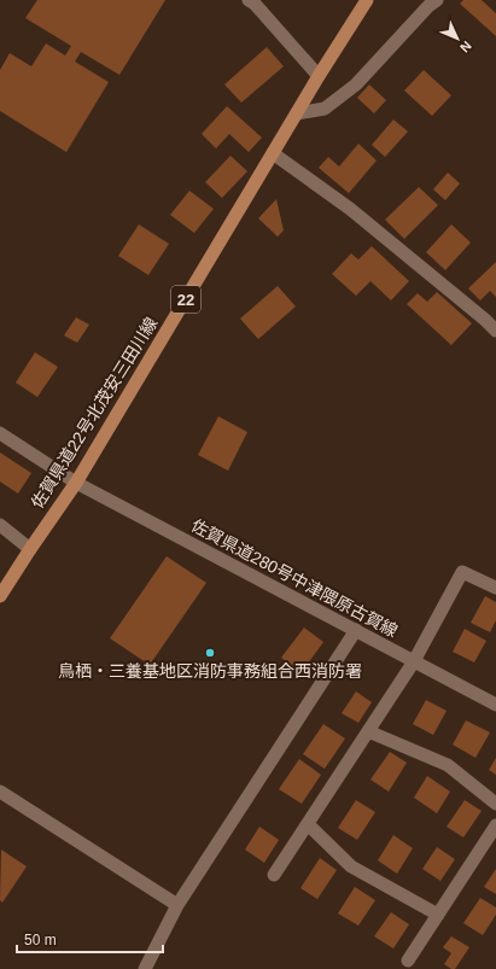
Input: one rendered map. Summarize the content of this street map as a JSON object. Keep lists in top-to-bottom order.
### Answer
{
  "streets": {
    "main road": ["22", "佐賀県道22号北茂安三田川線"],
    "street": ["佐賀県道280号中津隈原古賀線"]
  },
  "crossings": [
    ["佐賀県道22号北茂安三田川線", "佐賀県道280号中津隈原古賀線"]
  ],
  "places": ["鳥栖・三養基地区消防事務組合西消防署"],
  "scale_bar": "50 m",
  "north": "bottom right"
}
